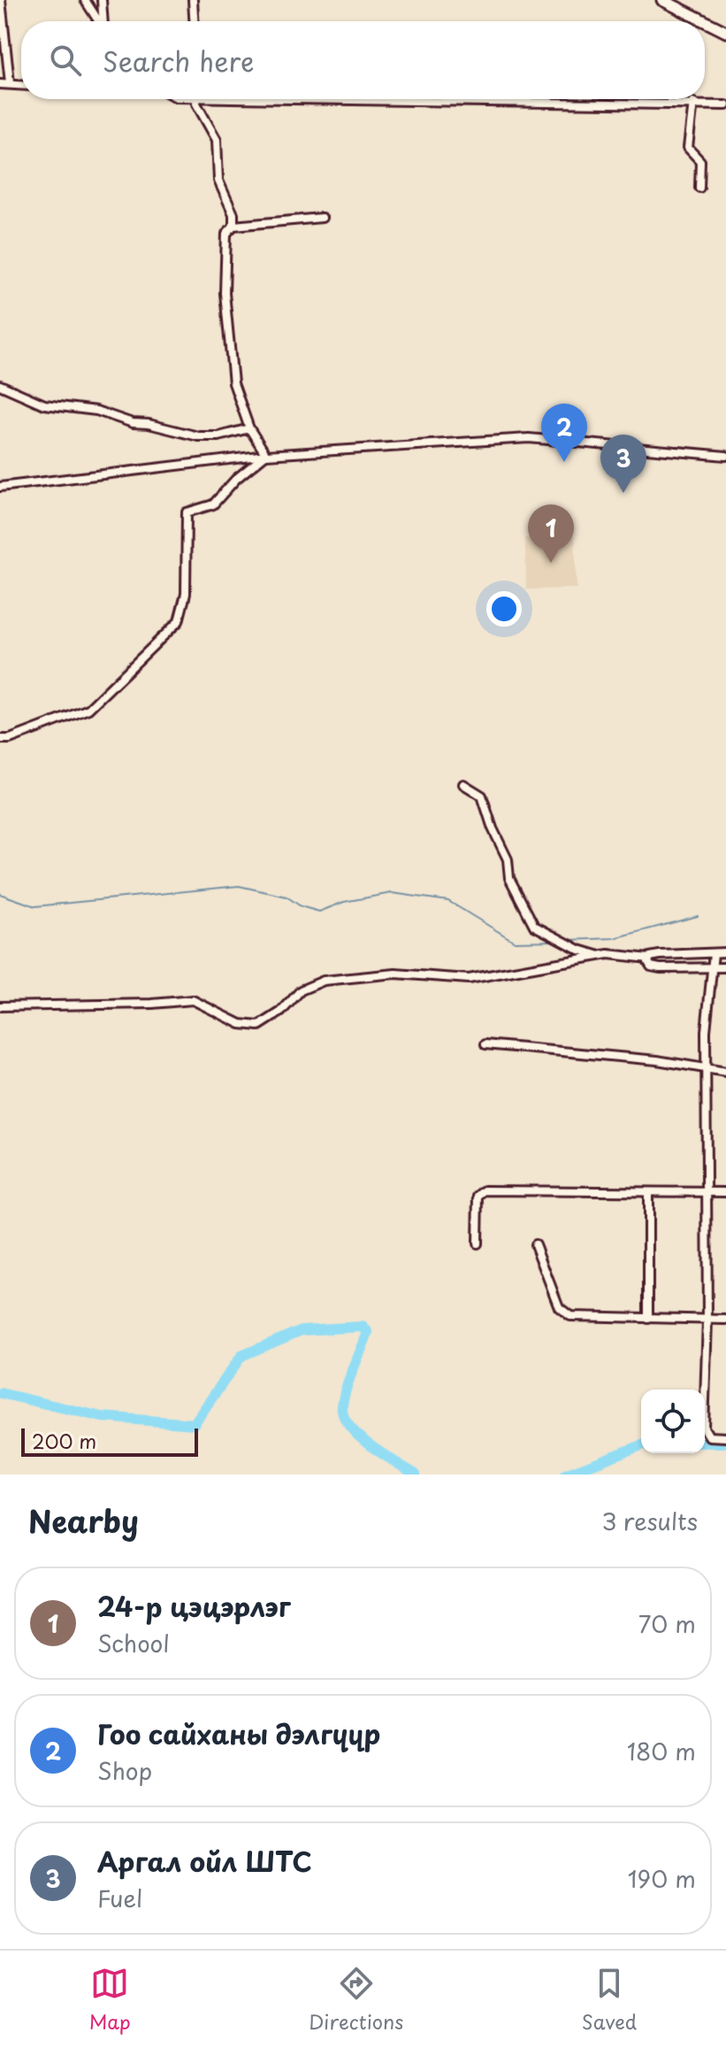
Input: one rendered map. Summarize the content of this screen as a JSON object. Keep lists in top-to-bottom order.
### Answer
{
  "scale_bar": "200 m",
  "page": {
    "search": "Search here",
    "pins": ["2", "3", "1"],
    "scale": "200 m",
    "heading": ["Nearby", "3 results"],
    "list": [
      {
        "mark": "1",
        "name": "24-р цэцэрлэг",
        "note": "School",
        "value": "70 m"
      },
      {
        "mark": "2",
        "name": "Гоо сайханы дэлгүүр",
        "note": "Shop",
        "value": "180 m"
      },
      {
        "mark": "3",
        "name": "Аргал ойл ШТС",
        "note": "Fuel",
        "value": "190 m"
      }
    ],
    "nav": ["Map", "Directions", "Saved"]
  }
}
